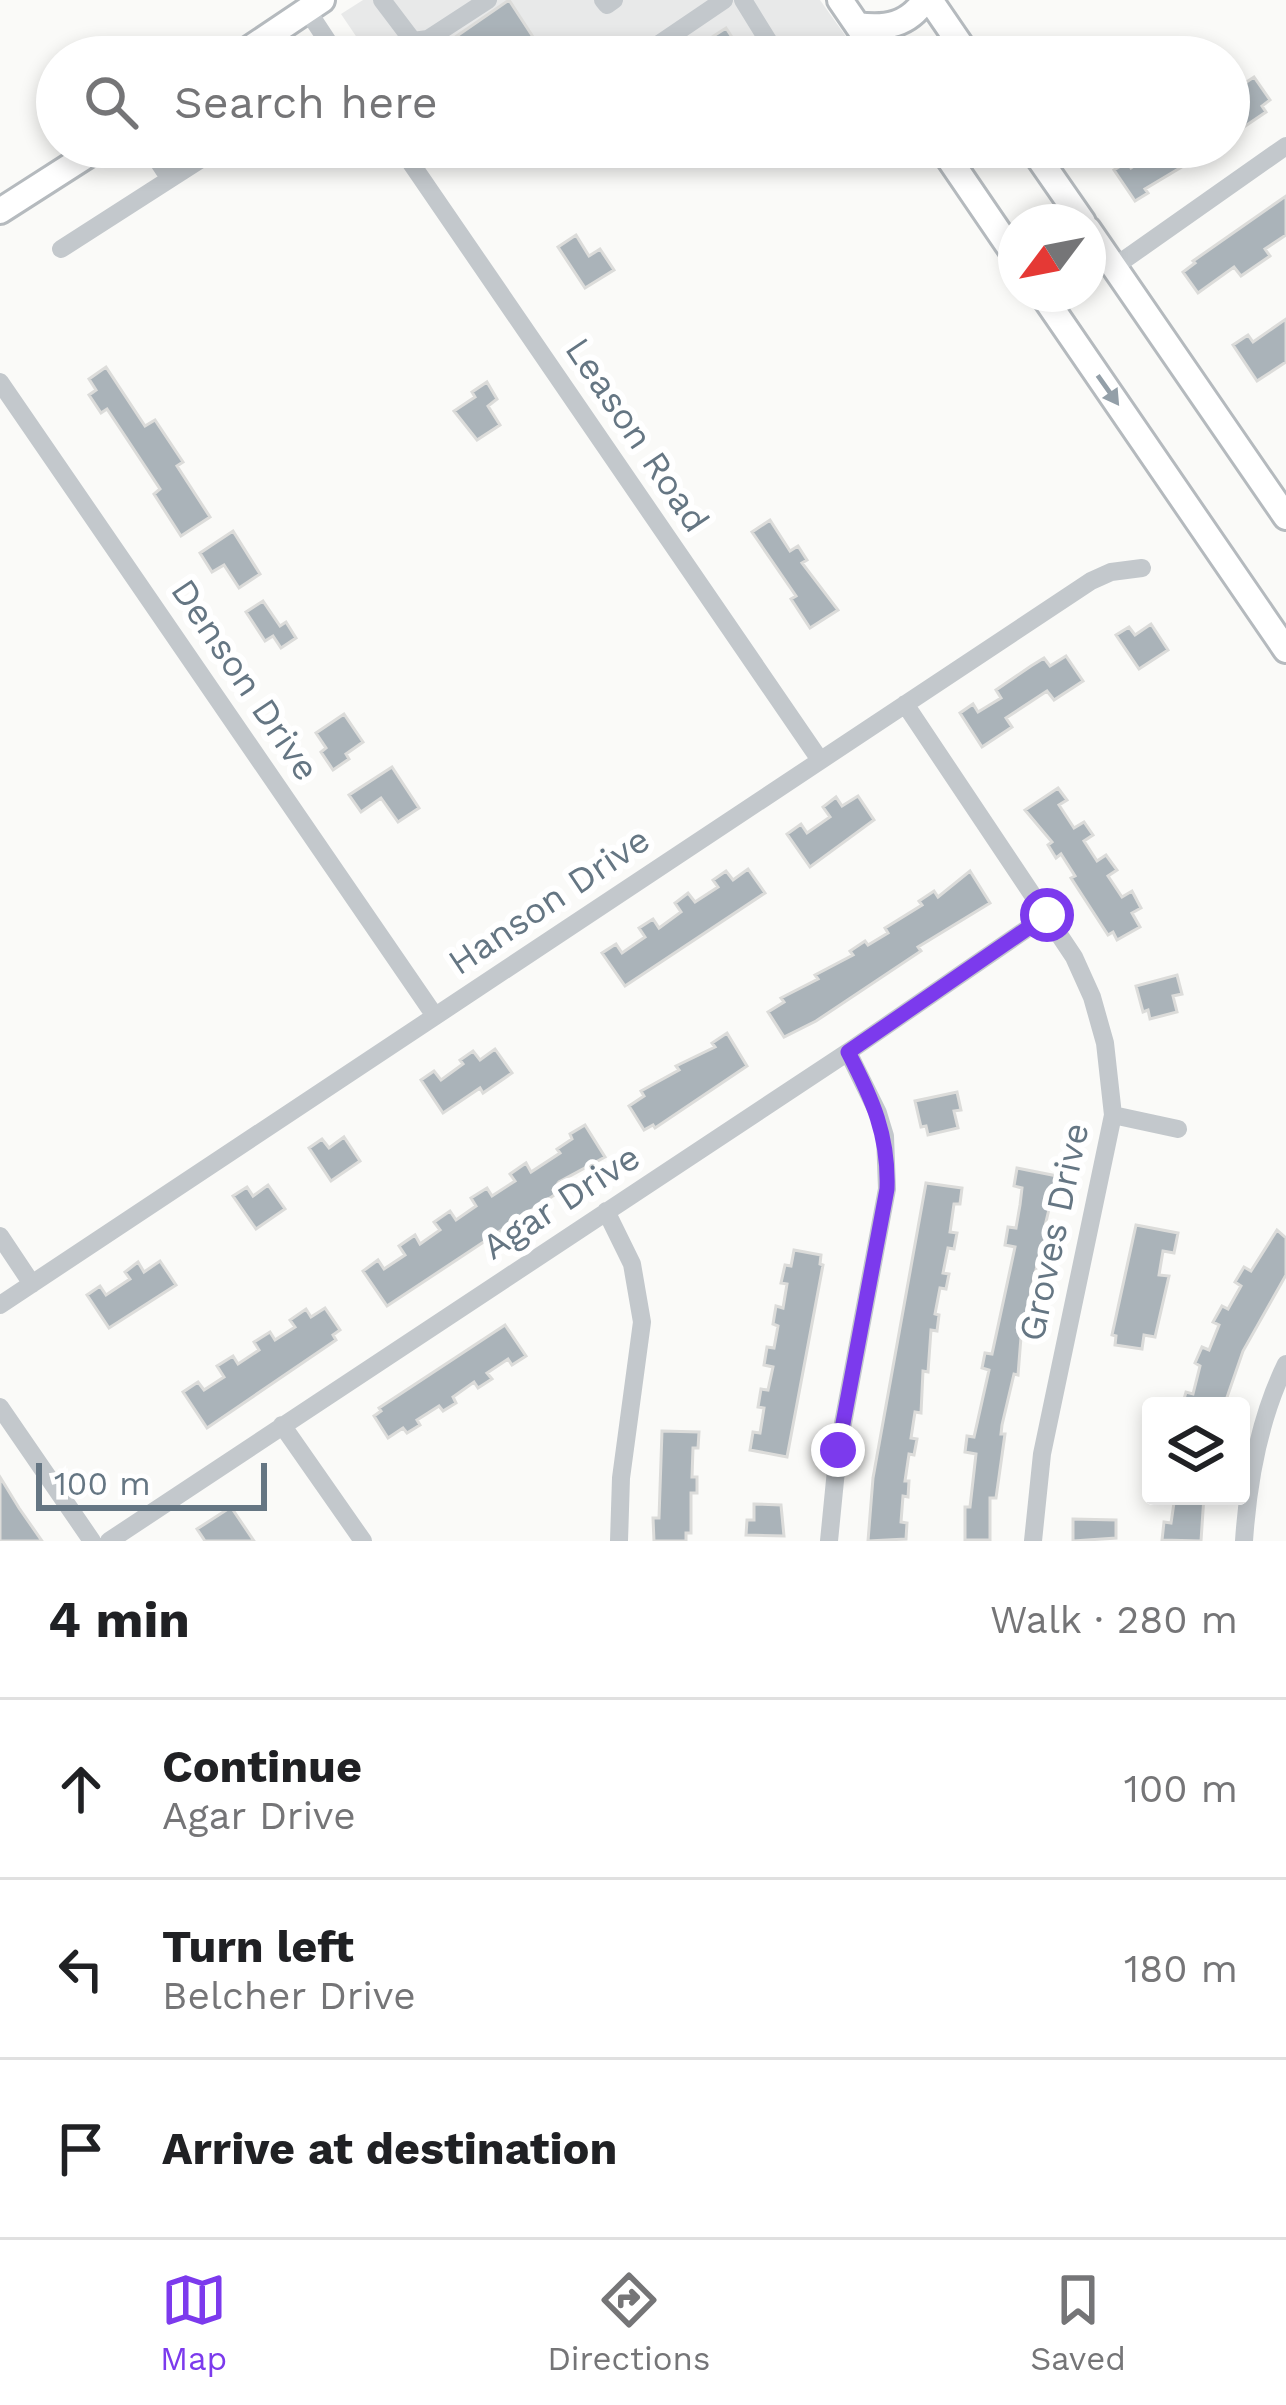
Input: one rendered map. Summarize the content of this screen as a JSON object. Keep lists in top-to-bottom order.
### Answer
{
  "streets": {
    "street": [
      "Leason Road",
      "Denson Drive",
      "Hanson Drive",
      "Agar Drive",
      "Groves Drive"
    ]
  },
  "crossings": [
    ["Leason Road", "Hanson Drive"],
    ["Denson Drive", "Hanson Drive"],
    ["Hanson Drive", "Groves Drive"],
    ["Agar Drive", "Groves Drive"]
  ],
  "scale_bar": "100 m",
  "north": "bottom left",
  "page": {
    "search": "Search here",
    "scale": "100 m",
    "heading": ["4 min", "Walk · 280 m"],
    "list": [
      ["Continue", "Agar Drive", "100 m"],
      ["Turn left", "Belcher Drive", "180 m"],
      "Arrive at destination"
    ],
    "nav": ["Map", "Directions", "Saved"]
  }
}
